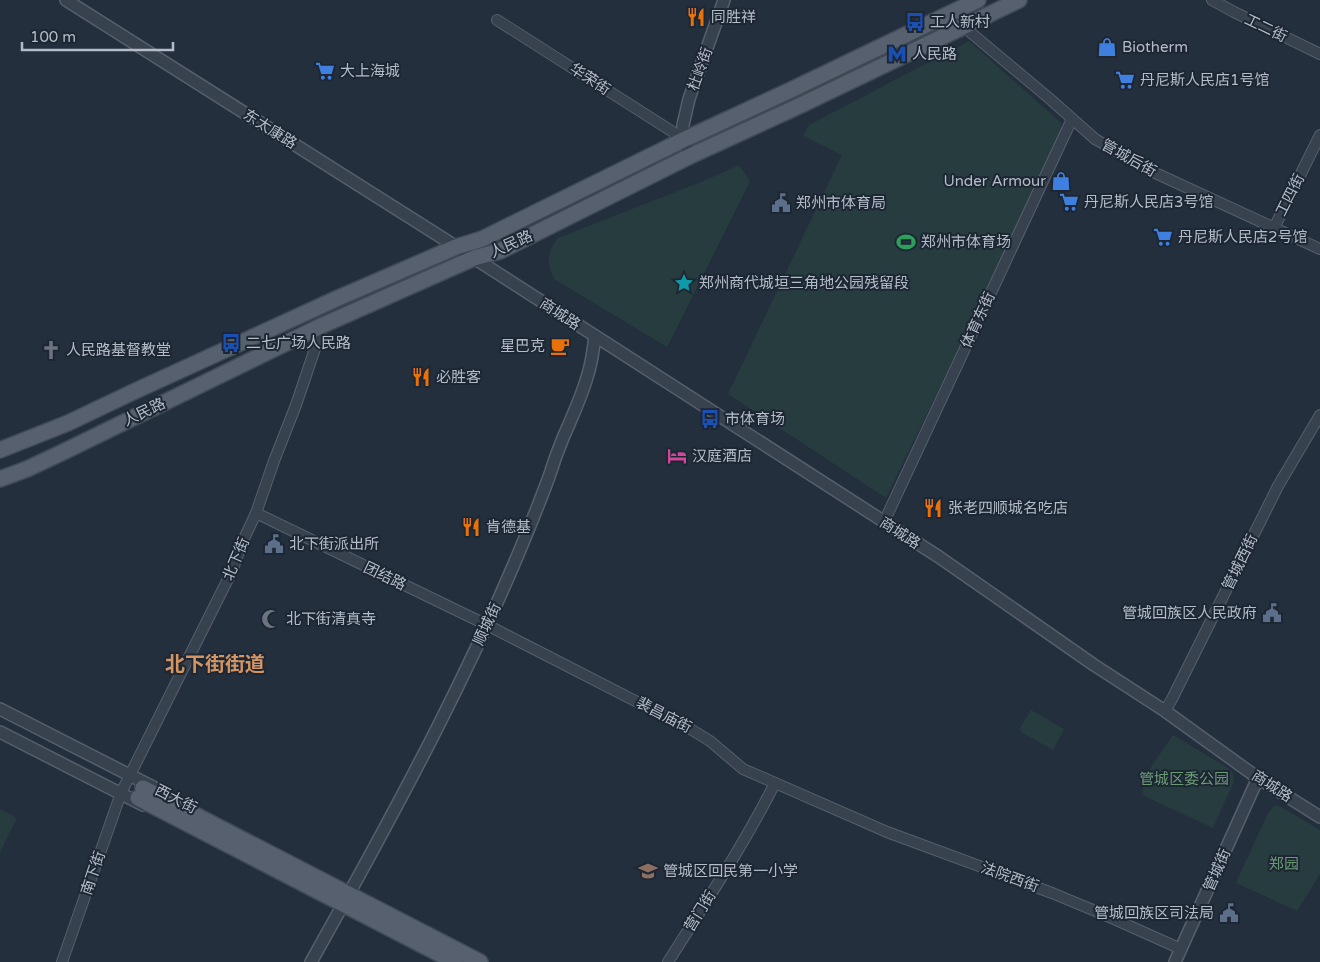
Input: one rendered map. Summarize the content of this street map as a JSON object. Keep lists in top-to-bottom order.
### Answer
{
  "streets": {
    "main road": ["人民路", "西大街"],
    "street": [
      "工二街",
      "杜岭街",
      "华荣街",
      "东太康路",
      "管城后街",
      "工四街",
      "商城路",
      "体育东街",
      "北下街",
      "管城西街",
      "团结路",
      "顺城街",
      "裴昌庙街",
      "管城街",
      "南下街",
      "法院西街",
      "营门街"
    ]
  },
  "crossings": [
    ["杜岭街", "华荣街"],
    ["杜岭街", "人民路"],
    ["华荣街", "人民路"],
    ["东太康路", "人民路"],
    ["东太康路", "商城路"],
    ["管城后街", "工四街"],
    ["管城后街", "人民路"],
    ["管城后街", "体育东街"],
    ["人民路", "商城路"],
    ["人民路", "北下街"],
    ["商城路", "体育东街"],
    ["商城路", "管城西街"],
    ["商城路", "顺城街"],
    ["商城路", "管城街"],
    ["北下街", "团结路"],
    ["北下街", "西大街"],
    ["北下街", "南下街"],
    ["团结路", "顺城街"],
    ["团结路", "裴昌庙街"],
    ["顺城街", "裴昌庙街"],
    ["顺城街", "西大街"],
    ["裴昌庙街", "法院西街"],
    ["裴昌庙街", "营门街"],
    ["西大街", "南下街"],
    ["管城街", "法院西街"]
  ],
  "districts": ["北下街街道"],
  "parks": ["管城区委公园", "郑园"],
  "places": {
    "restaurant": [
      "同胜祥",
      "必胜客",
      "张老四顺城名吃店",
      "肯德基"
    ],
    "bus stop": ["工人新村", "二七广场人民路", "市体育场"],
    "shop": ["Biotherm", "Under Armour"],
    "metro station": ["人民路"],
    "supermarket": [
      "大上海城",
      "丹尼斯人民店1号馆",
      "丹尼斯人民店3号馆",
      "丹尼斯人民店2号馆"
    ],
    "public building": [
      "郑州市体育局",
      "北下街派出所",
      "管城回族区人民政府",
      "管城回族区司法局"
    ],
    "sports": ["郑州市体育场"],
    "place": ["郑州商代城垣三角地公园残留段"],
    "cafe": ["星巴克"],
    "church": ["人民路基督教堂"],
    "hotel": ["汉庭酒店"],
    "mosque": ["北下街清真寺"],
    "school or university": ["管城区回民第一小学"]
  },
  "scale_bar": "100 m"
}
